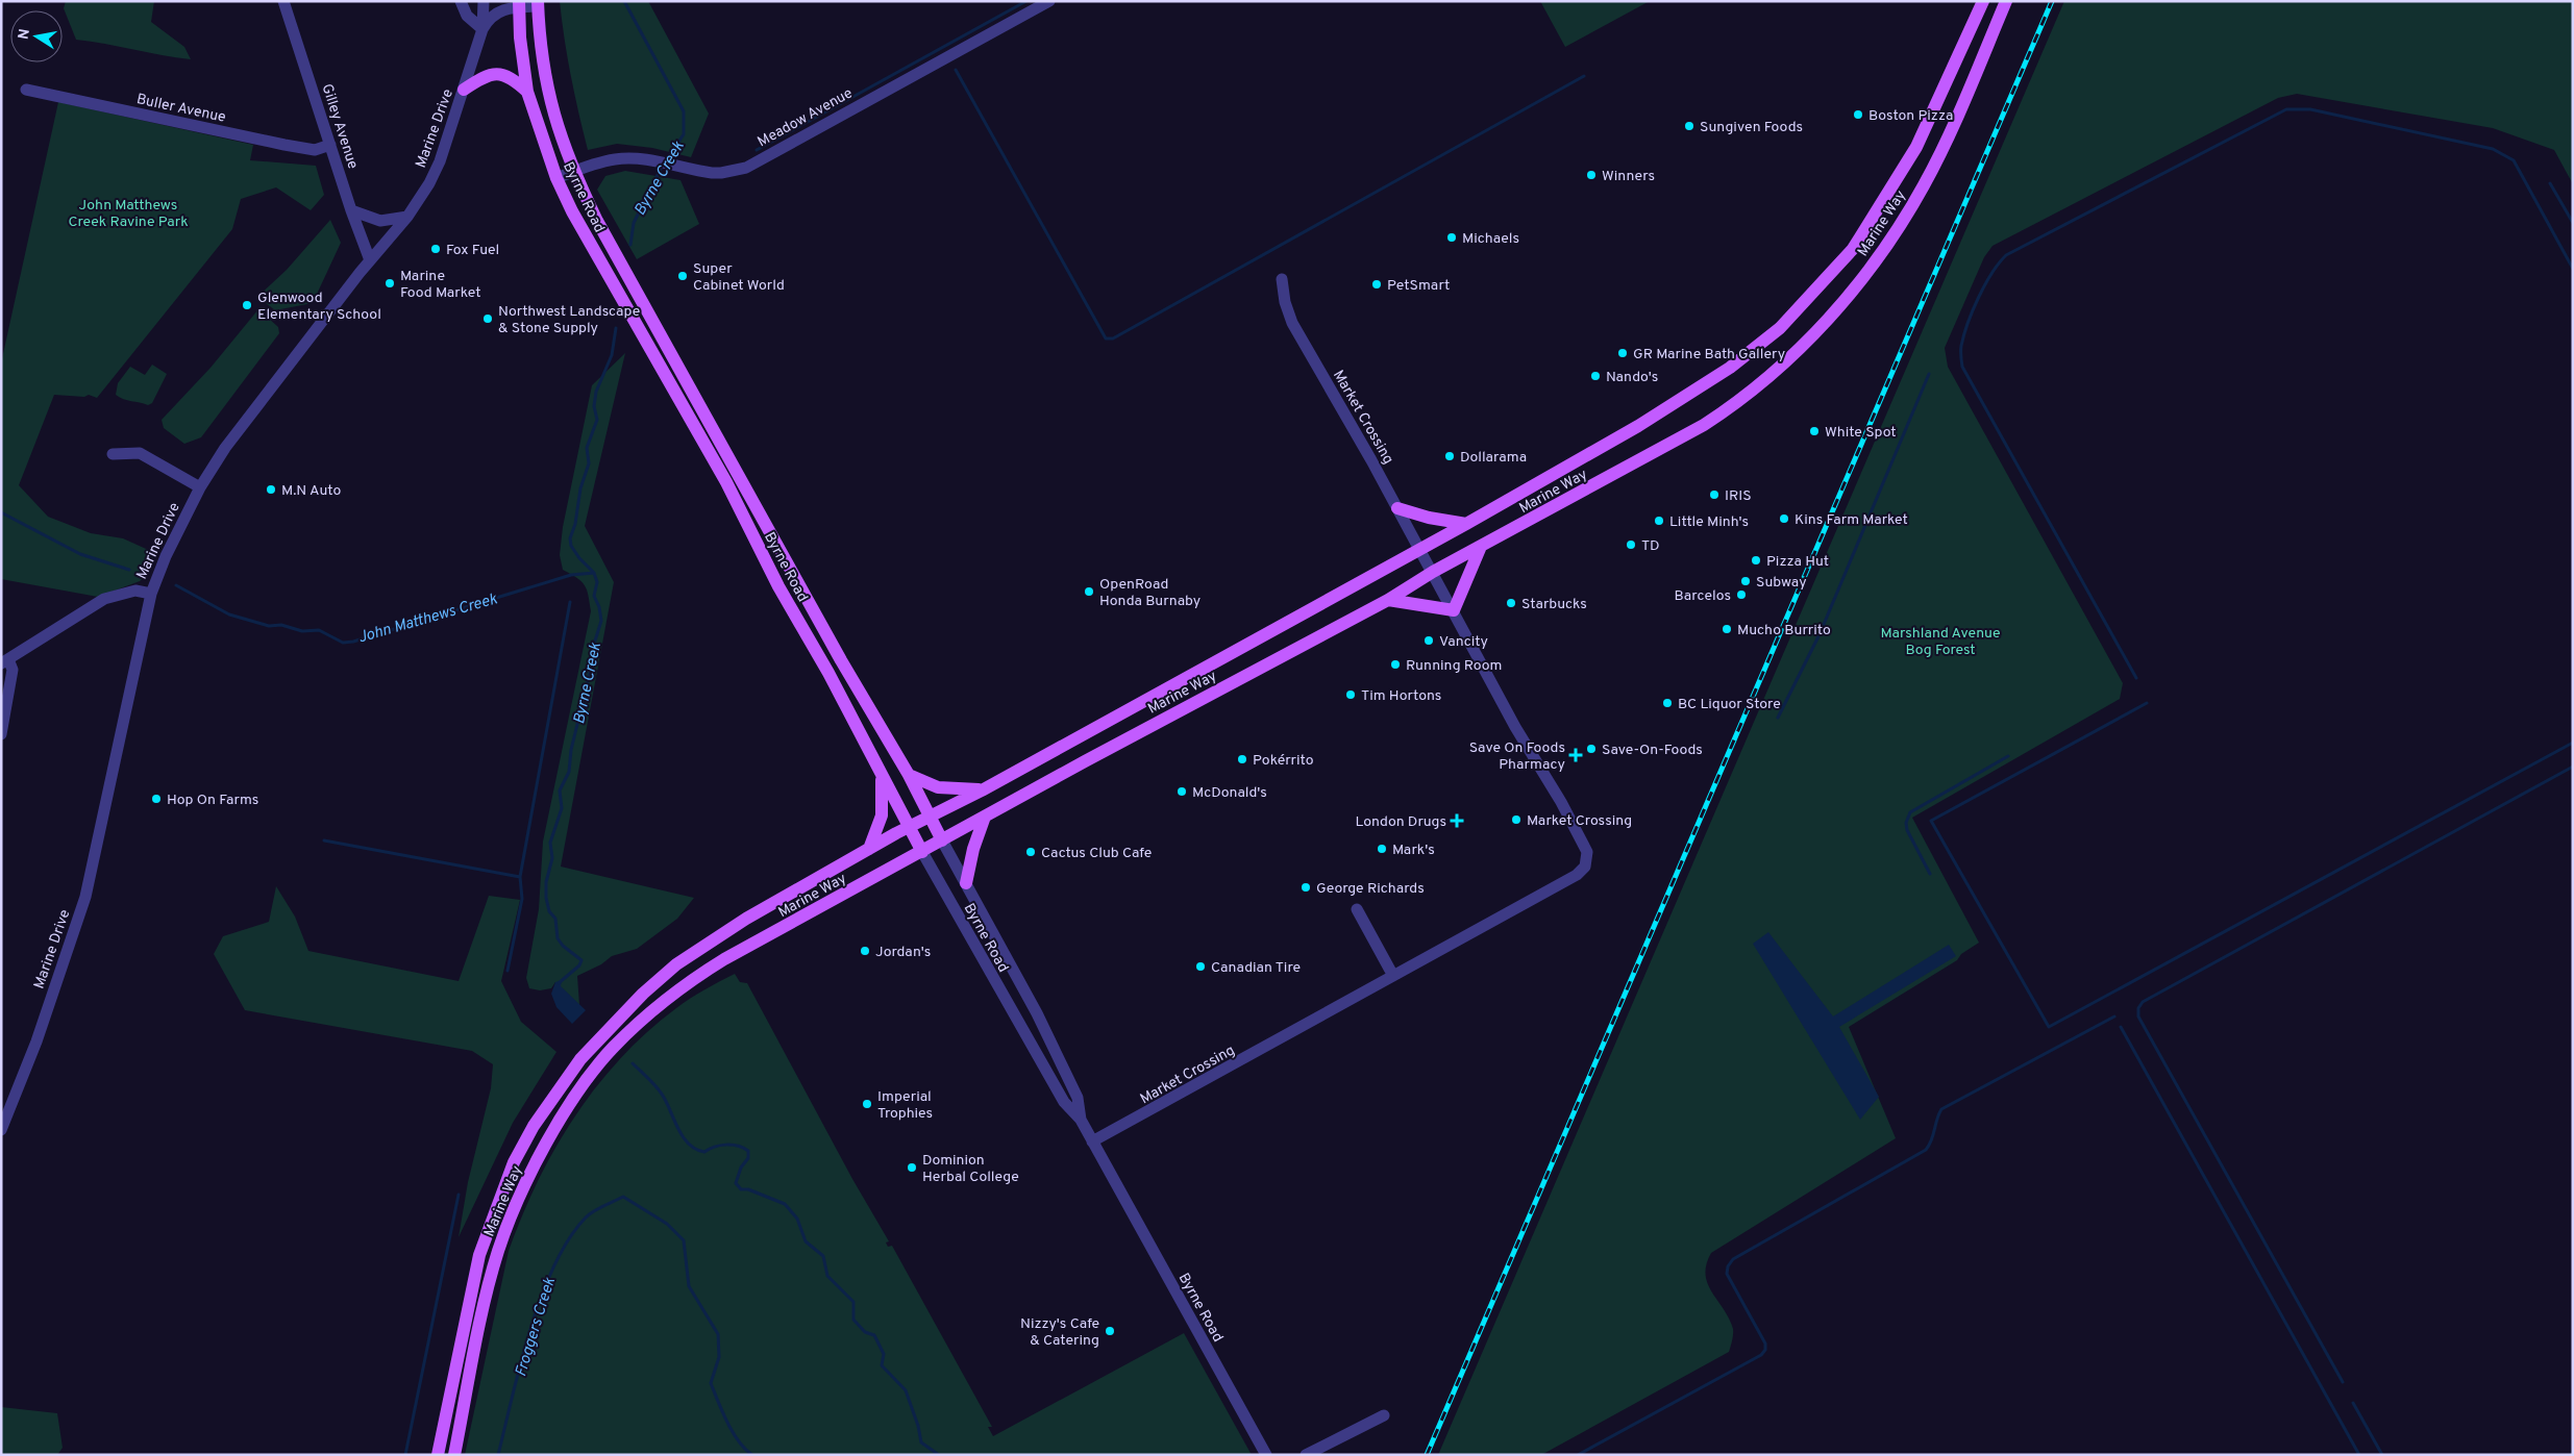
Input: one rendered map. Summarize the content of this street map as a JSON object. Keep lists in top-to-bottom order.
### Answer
{
  "streets": {
    "main road": ["Byrne Road", "Marine Way"],
    "street": [
      "Buller Avenue",
      "Meadow Avenue",
      "Gilley Avenue",
      "Marine Drive",
      "Market Crossing"
    ]
  },
  "crossings": [
    ["Buller Avenue", "Gilley Avenue"],
    ["Meadow Avenue", "Byrne Road"],
    ["Gilley Avenue", "Marine Drive"],
    ["Marine Drive", "Byrne Road"],
    ["Byrne Road", "Marine Way"],
    ["Byrne Road", "Market Crossing"],
    ["Marine Way", "Market Crossing"]
  ],
  "water": ["Byrne Creek", "John Matthews Creek", "Froggers Creek"],
  "parks": ["John Matthews Creek Ravine Park", "Marshland Avenue Bog Forest"],
  "places": {
    "other": [
      "Boston Pizza",
      "Sungiven Foods",
      "Winners",
      "Michaels",
      "Fox Fuel",
      "Super Cabinet World",
      "Marine Food Market",
      "PetSmart",
      "Glenwood Elementary School",
      "Northwest Landscape & Stone Supply",
      "GR Marine Bath Gallery",
      "Nando's",
      "White Spot",
      "Dollarama",
      "M.N Auto",
      "IRIS",
      "Kins Farm Market",
      "Little Minh's",
      "TD",
      "Pizza Hut",
      "Subway",
      "OpenRoad Honda Burnaby",
      "Barcelos",
      "Starbucks",
      "Mucho Burrito",
      "Vancity",
      "Running Room",
      "Tim Hortons",
      "BC Liquor Store",
      "Save-On-Foods",
      "Pokérrito",
      "McDonald's",
      "Hop On Farms",
      "Market Crossing",
      "Mark's",
      "Cactus Club Cafe",
      "George Richards",
      "Jordan's",
      "Canadian Tire",
      "Imperial Trophies",
      "Dominion Herbal College",
      "Nizzy's Cafe & Catering"
    ],
    "health": ["Save On Foods Pharmacy", "London Drugs"]
  },
  "north": "left"
}
